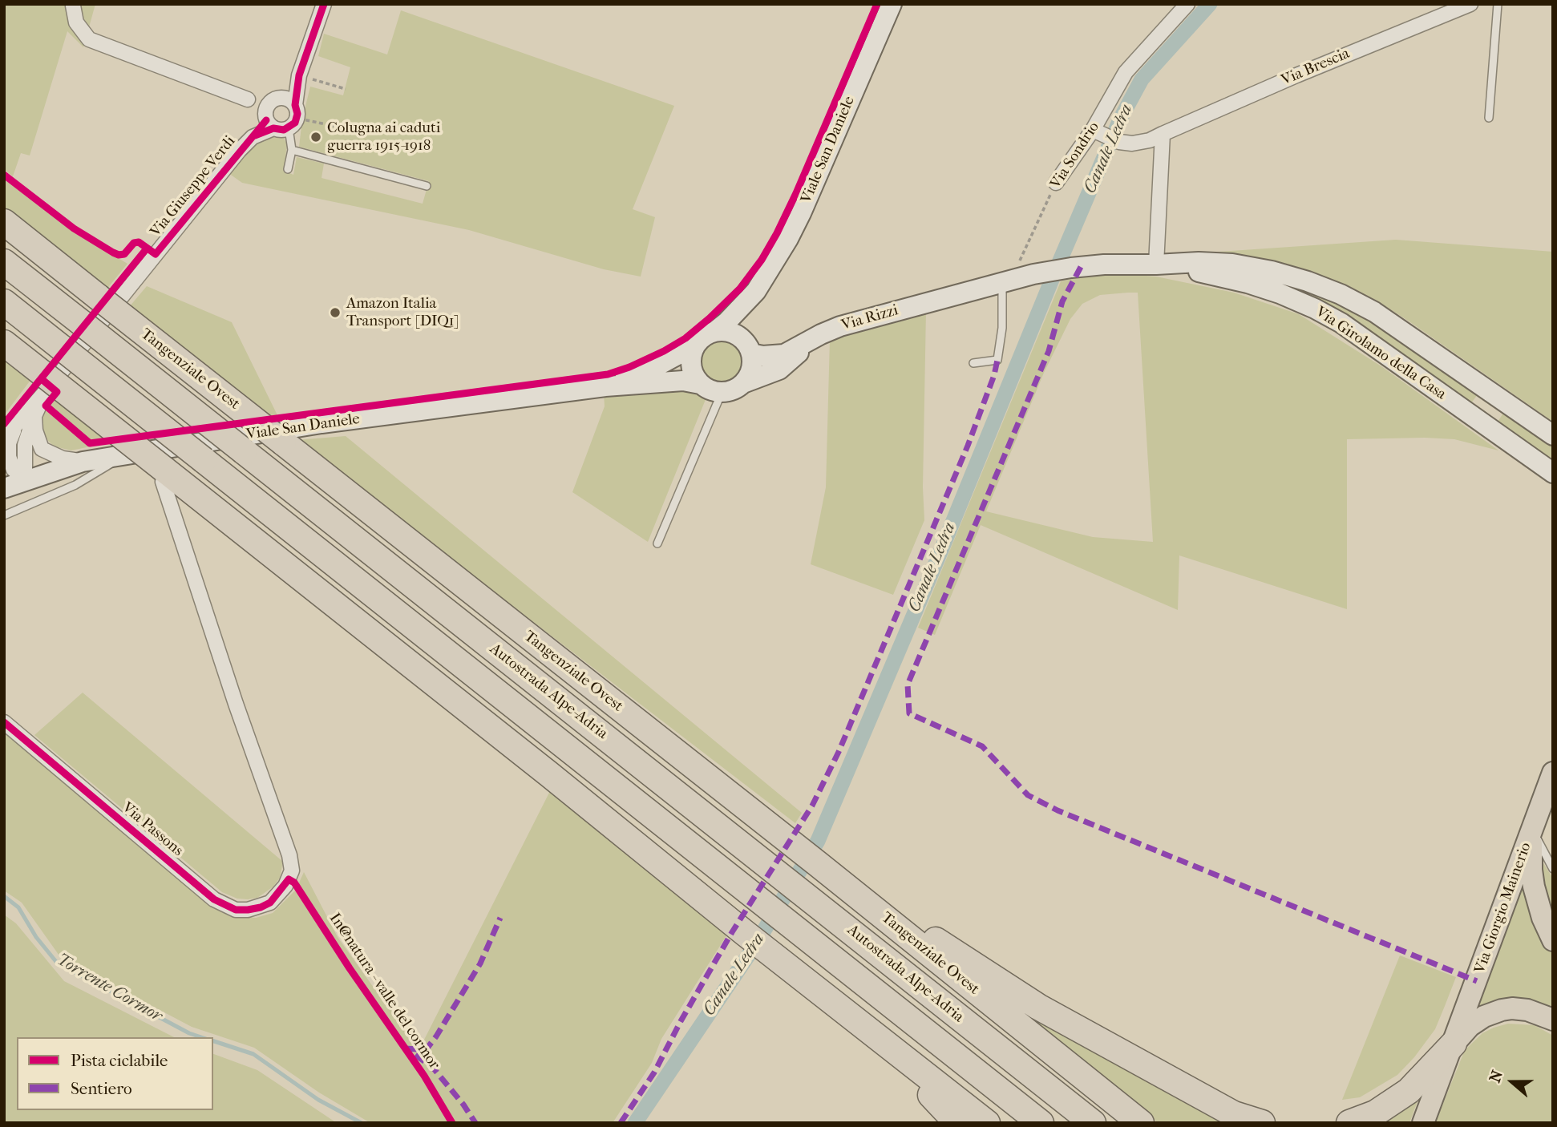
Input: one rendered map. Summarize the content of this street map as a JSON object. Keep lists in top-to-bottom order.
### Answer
{
  "streets": {
    "highway": ["Tangenziale Ovest", "Autostrada Alpe-Adria"],
    "main road": [
      "Viale San Daniele",
      "Via Rizzi",
      "Via Girolamo della Casa",
      "Via Giorgio Mainerio"
    ],
    "street": [
      "Via Brescia",
      "Via Sondrio",
      "Via Giuseppe Verdi",
      "Via Passons"
    ],
    "cycle path": ["In@natura - valle del cormor"]
  },
  "crossings": [
    ["Via Brescia", "Via Sondrio"],
    ["Viale San Daniele", "Via Giuseppe Verdi"],
    ["Viale San Daniele", "Via Rizzi"],
    ["Via Sondrio", "Via Rizzi"],
    ["Via Sondrio", "Via Girolamo della Casa"],
    ["Via Rizzi", "Via Girolamo della Casa"]
  ],
  "water": ["Canale Ledra", "Torrente Cormor"],
  "places": ["Colugna ai caduti guerra 1915-1918", "Amazon Italia Transport [DIQ1]"],
  "legend": ["Pista ciclabile", "Sentiero"],
  "north": "left"
}
